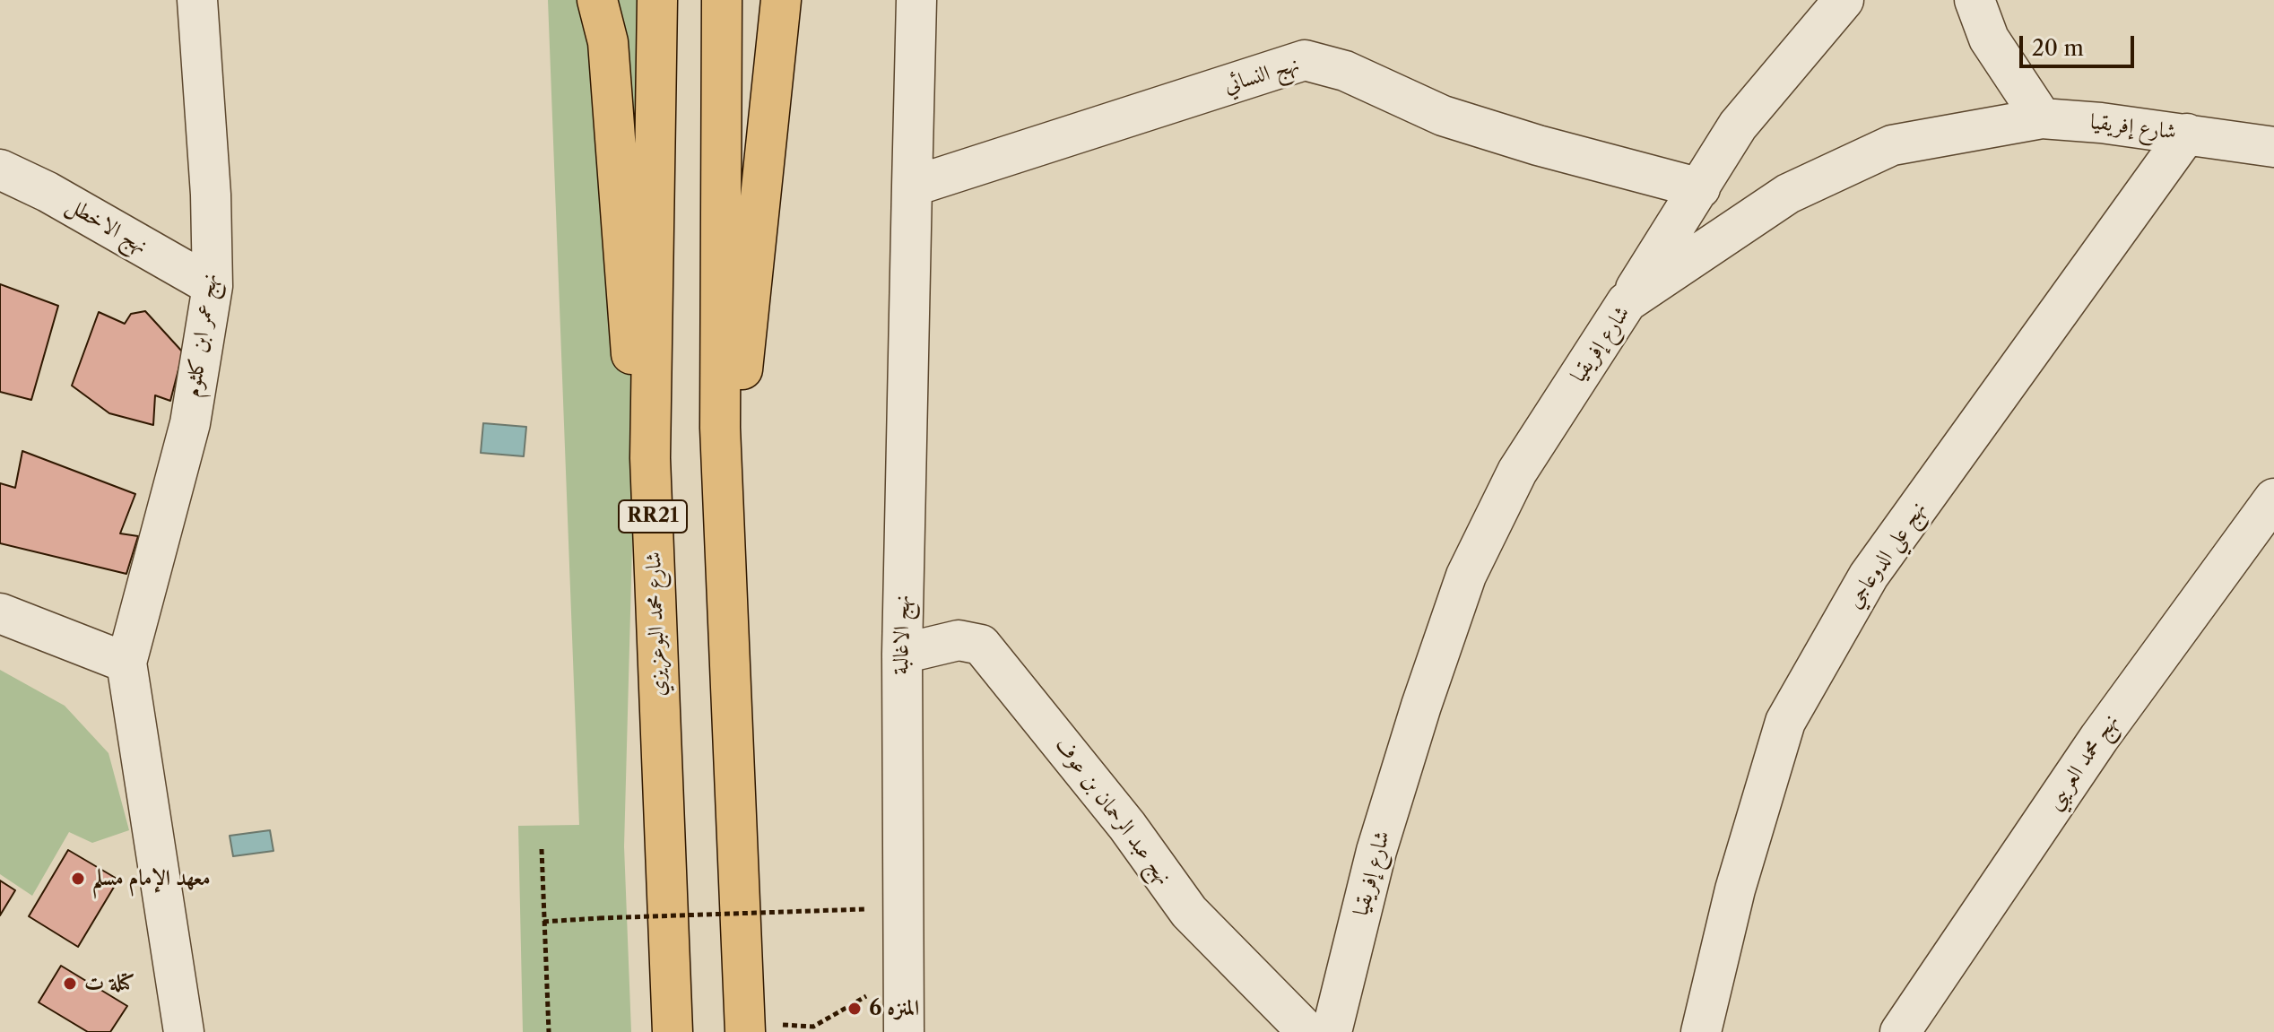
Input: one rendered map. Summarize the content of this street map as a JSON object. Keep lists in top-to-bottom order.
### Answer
{
  "streets": {
    "highway": ["RR21", "شارع محمد البوعزيزي"],
    "street": [
      "نهج النسائي",
      "شارع إفريقيا",
      "نهج الاخطل",
      "نهج عمر ابن كلثوم",
      "نهج علي الدوعاجي",
      "نهج الاغالبة",
      "نهج محمد العريبي",
      "نهج عبد الرحمان بن عوف"
    ]
  },
  "crossings": [
    ["نهج النسائي", "نهج الاغالبة"],
    ["شارع إفريقيا", "نهج علي الدوعاجي"],
    ["نهج الاخطل", "نهج عمر ابن كلثوم"],
    ["نهج الاغالبة", "نهج عبد الرحمان بن عوف"]
  ],
  "places": ["معهد الإمام مسلم", "كتلة ت", "المنزه 6"],
  "scale_bar": "20 m"
}
